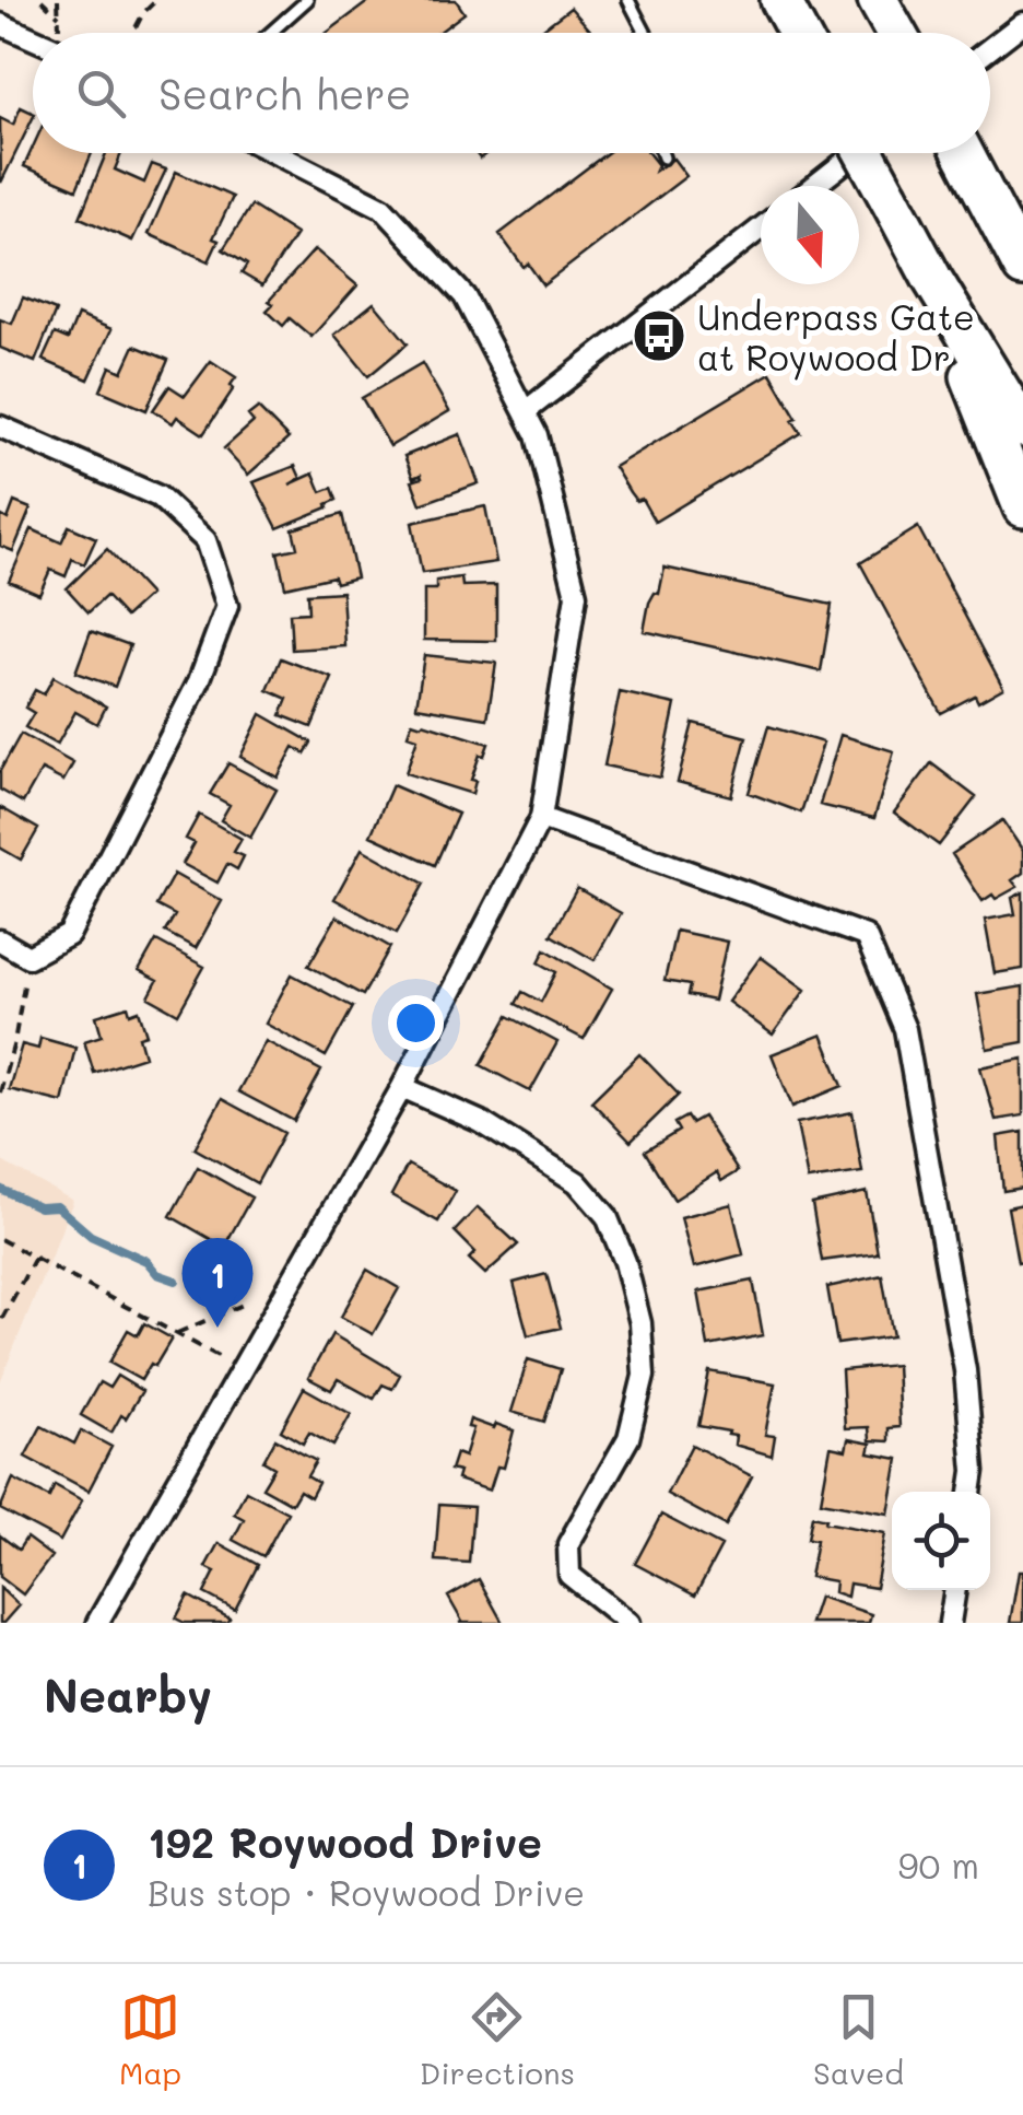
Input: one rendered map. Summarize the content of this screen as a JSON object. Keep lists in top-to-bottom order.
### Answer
{
  "places": {
    "bus stop": ["Underpass Gate at Roywood Dr"]
  },
  "north": "bottom",
  "page": {
    "search": "Search here",
    "pins": "1",
    "heading": "Nearby",
    "list": [
      {
        "mark": "1",
        "name": "192 Roywood Drive",
        "note": "Bus stop · Roywood Drive",
        "value": "90 m"
      }
    ],
    "nav": ["Map", "Directions", "Saved"]
  }
}
